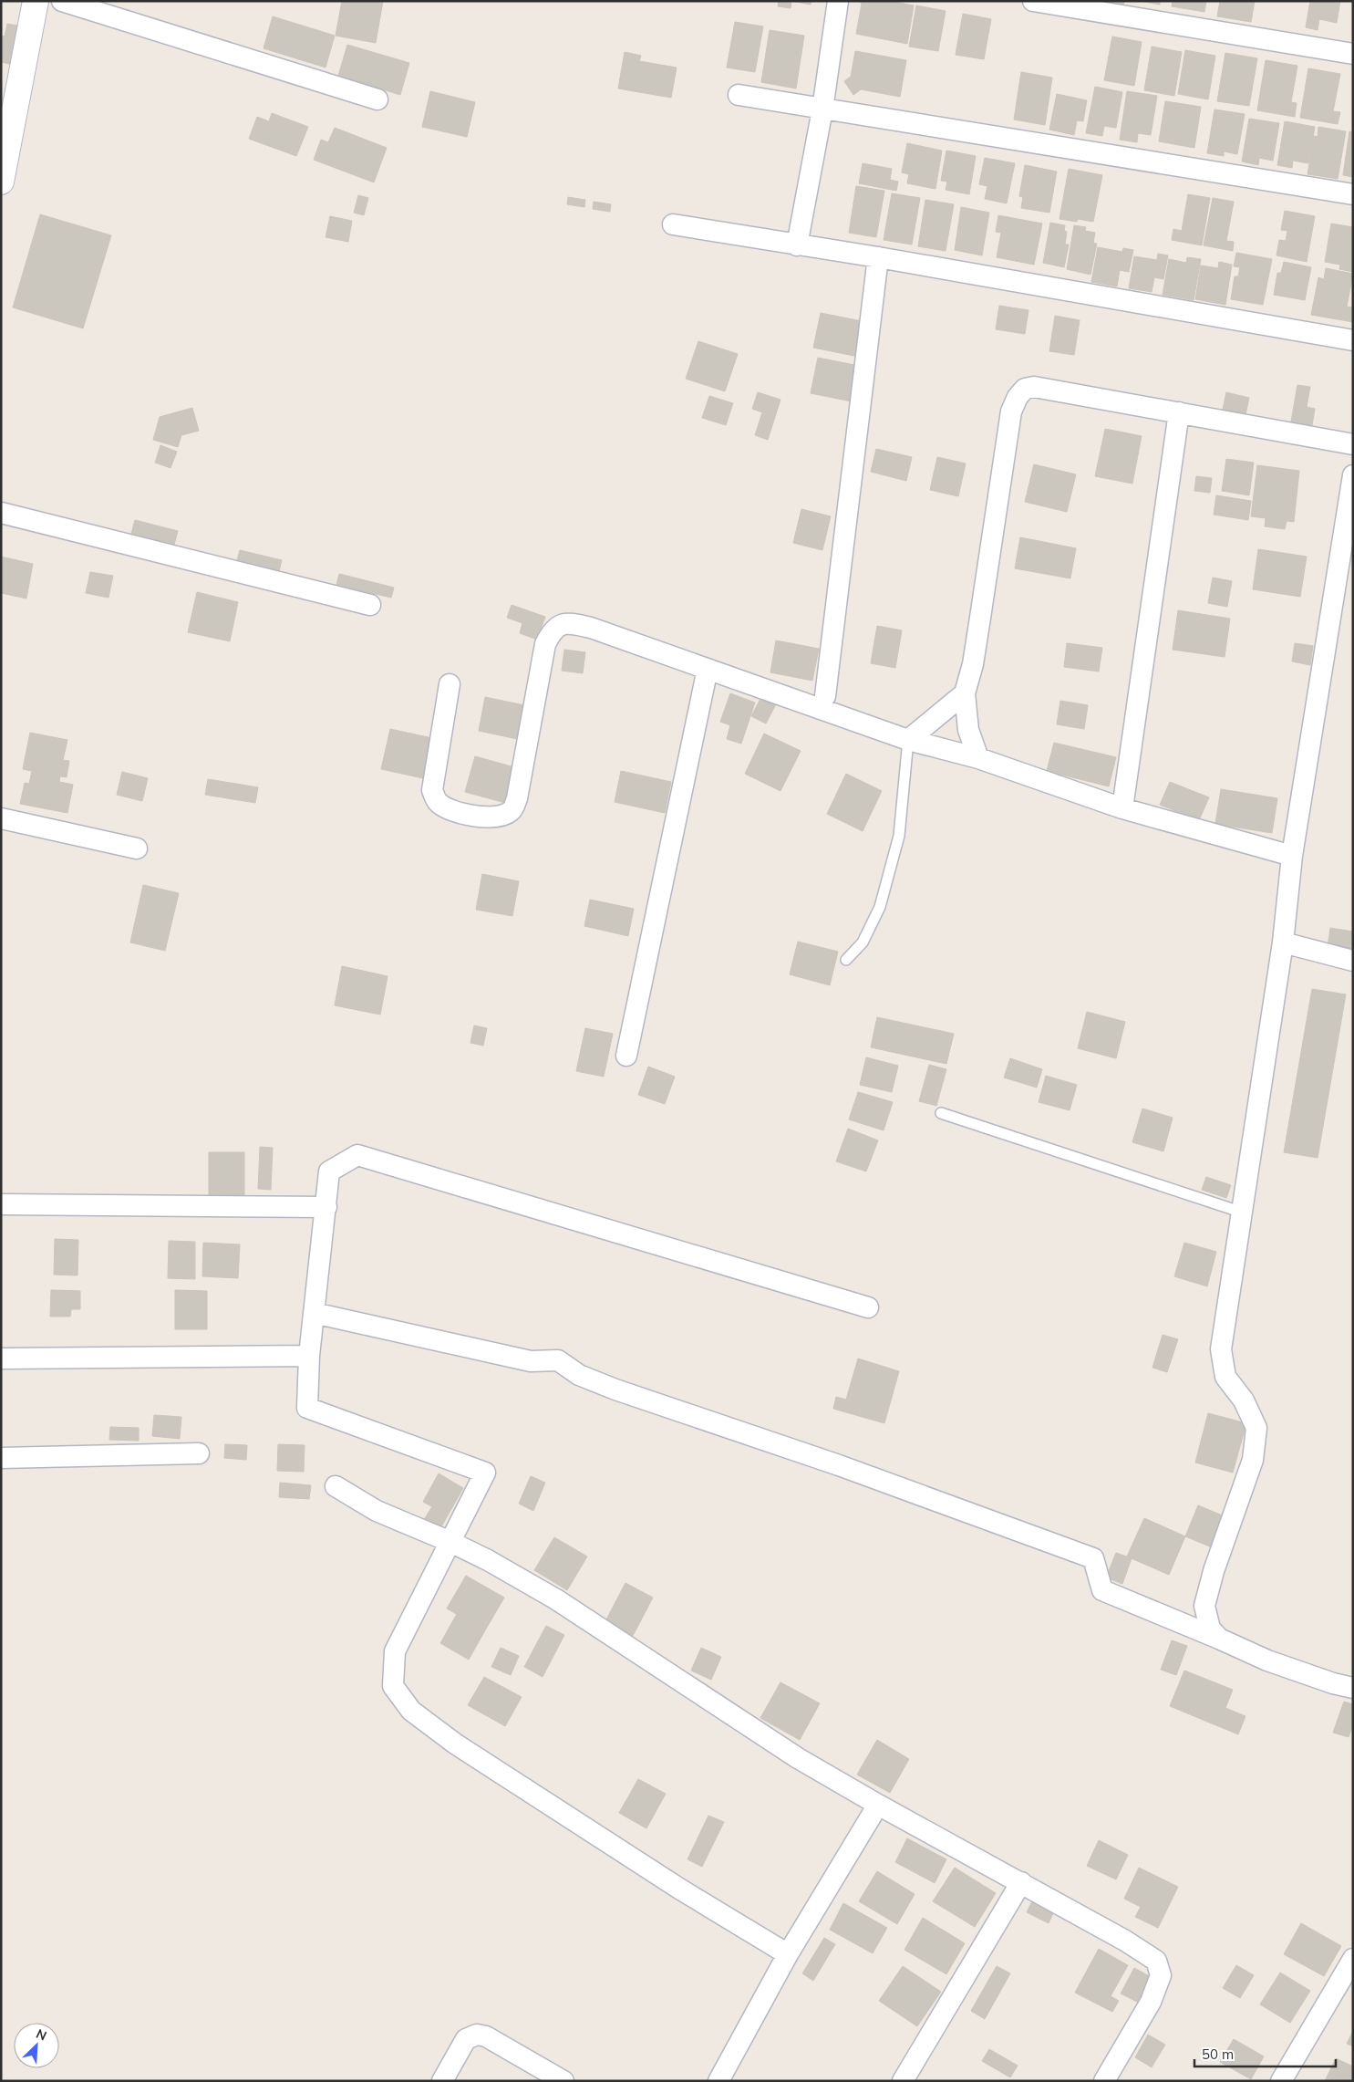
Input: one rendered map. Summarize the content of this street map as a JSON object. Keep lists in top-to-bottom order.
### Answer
{
  "scale_bar": "50 m",
  "north": "top right"
}
